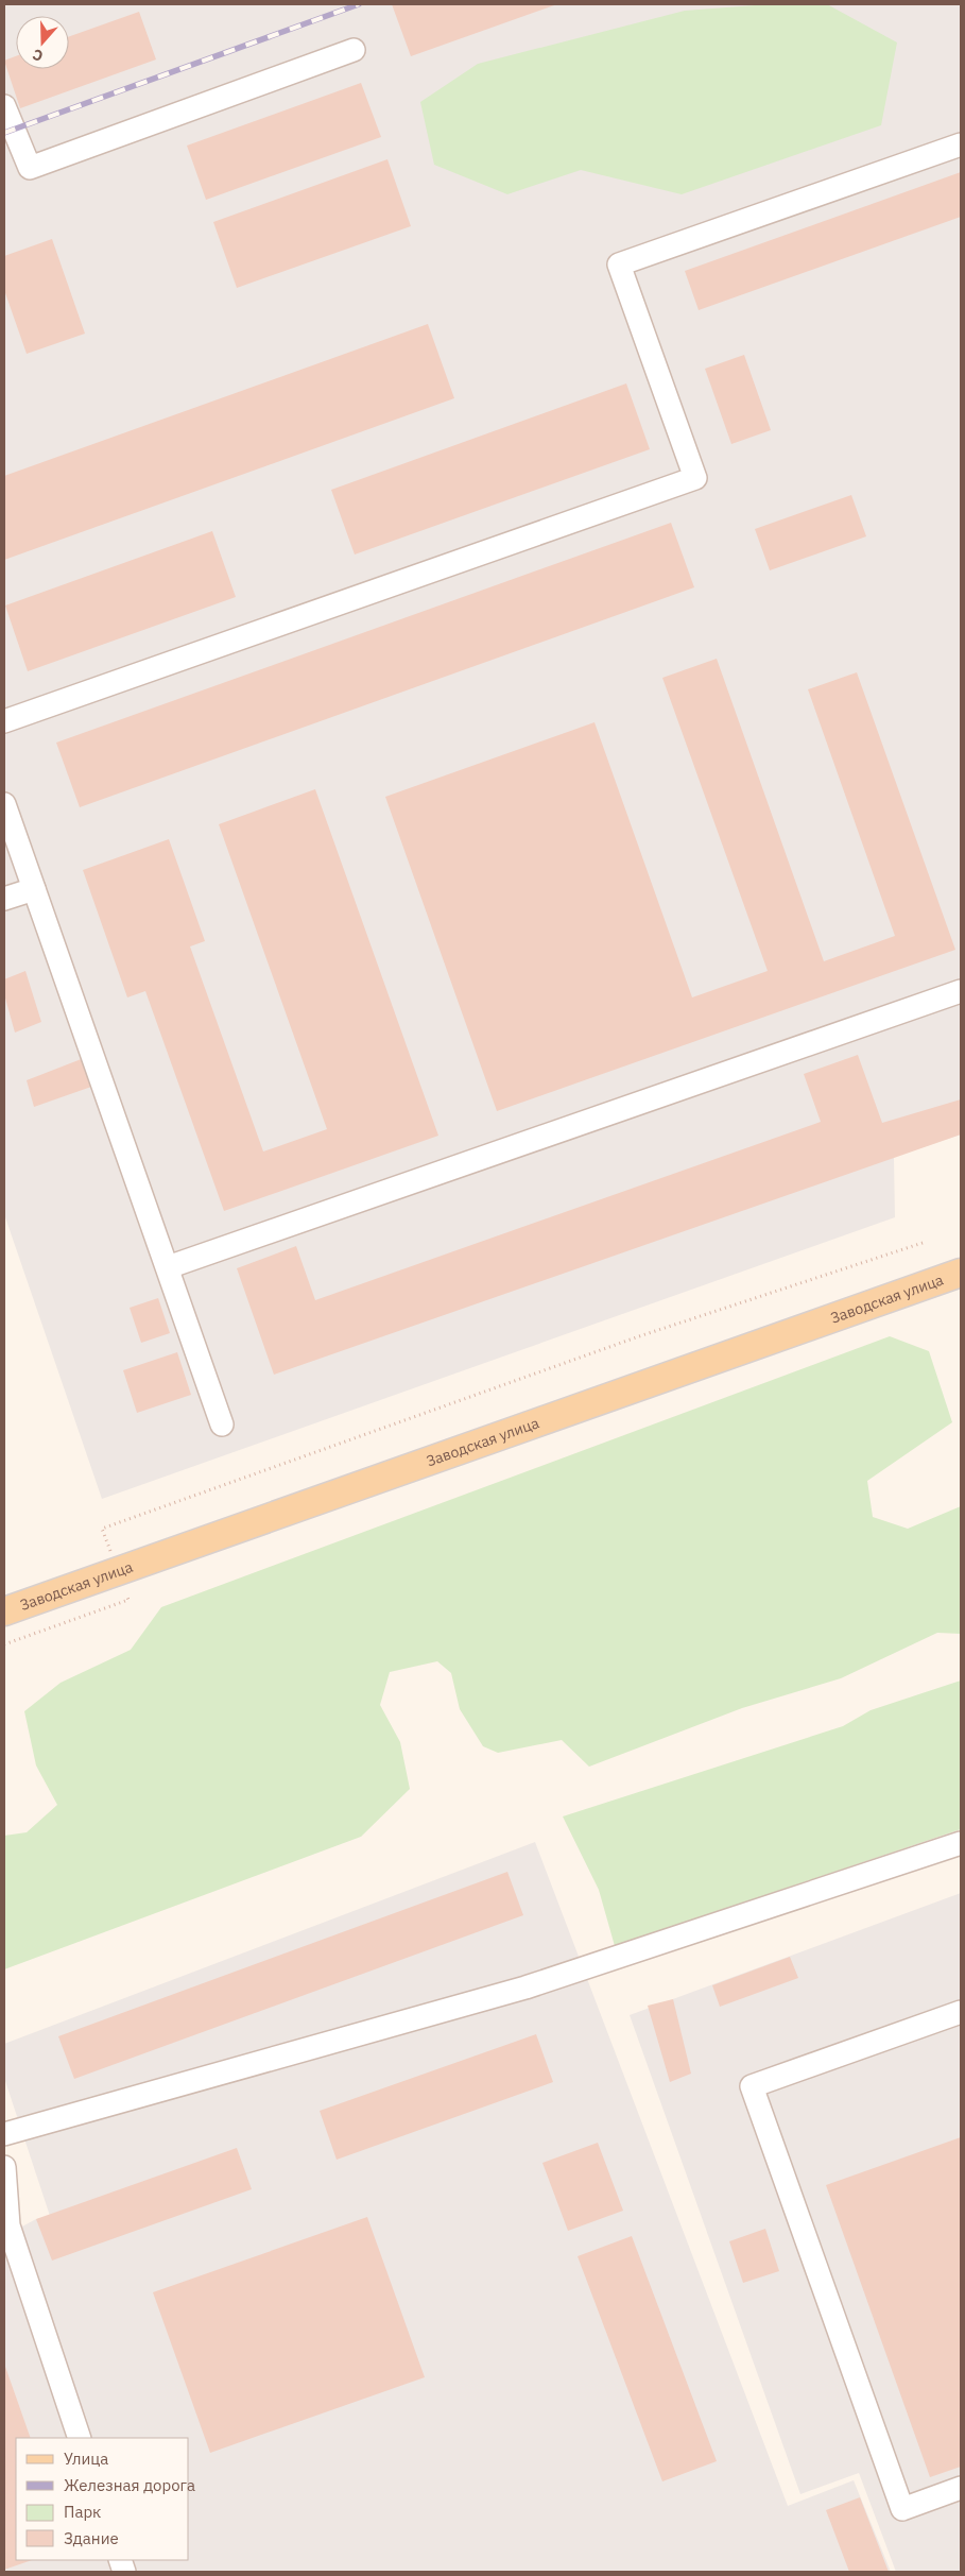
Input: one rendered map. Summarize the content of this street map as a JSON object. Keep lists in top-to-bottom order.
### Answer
{
  "streets": {
    "main road": ["Заводская улица"]
  },
  "legend": [
    "Улица",
    "Железная дорога",
    "Парк",
    "Здание"
  ],
  "north": "bottom"
}
